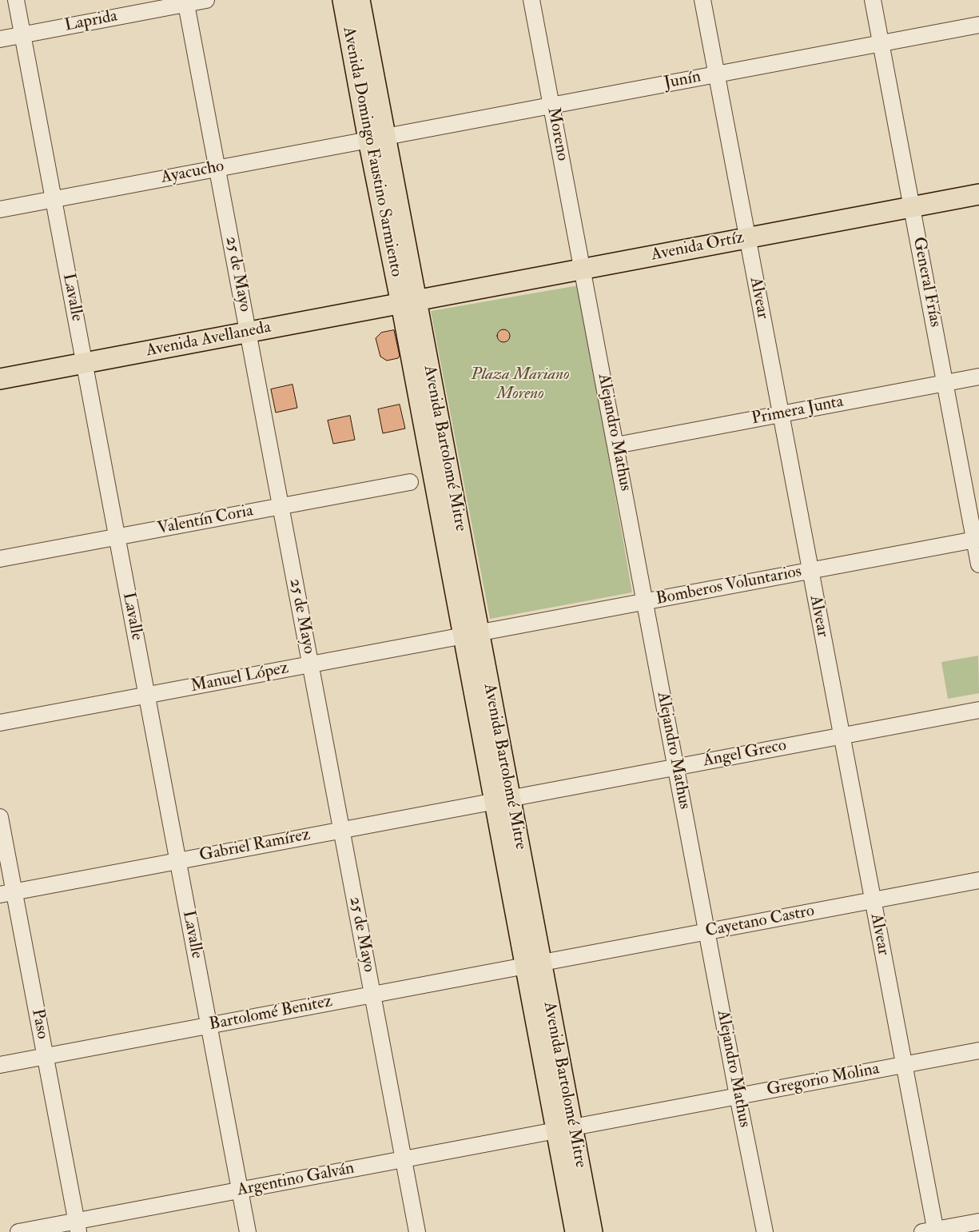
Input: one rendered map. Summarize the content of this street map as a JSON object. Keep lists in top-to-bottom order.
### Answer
{
  "streets": {
    "main road": [
      "Avenida Domingo Faustino Sarmiento",
      "Avenida Ortíz",
      "Avenida Avellaneda",
      "Avenida Bartolomé Mitre"
    ],
    "street": [
      "Laprida",
      "Junín",
      "Moreno",
      "Ayacucho",
      "25 de Mayo",
      "General Frías",
      "Lavalle",
      "Alvear",
      "Primera Junta",
      "Alejandro Mathus",
      "Valentín Coria",
      "Bomberos Voluntarios",
      "Manuel López",
      "Ángel Greco",
      "Gabriel Ramírez",
      "Cayetano Castro",
      "Bartolomé Benitez",
      "Paso",
      "Gregorio Molina",
      "Argentino Galván"
    ]
  },
  "crossings": [
    ["Laprida", "25 de Mayo"],
    ["Laprida", "Lavalle"],
    ["Junín", "Moreno"],
    ["Junín", "Avenida Domingo Faustino Sarmiento"],
    ["Junín", "Ayacucho"],
    ["Junín", "General Frías"],
    ["Junín", "Alvear"],
    ["Moreno", "Avenida Ortíz"],
    ["Moreno", "Alejandro Mathus"],
    ["Avenida Domingo Faustino Sarmiento", "Ayacucho"],
    ["Avenida Domingo Faustino Sarmiento", "Avenida Ortíz"],
    ["Avenida Domingo Faustino Sarmiento", "Avenida Avellaneda"],
    ["Avenida Domingo Faustino Sarmiento", "Avenida Bartolomé Mitre"],
    ["Ayacucho", "25 de Mayo"],
    ["Ayacucho", "Lavalle"],
    ["Avenida Ortíz", "General Frías"],
    ["Avenida Ortíz", "Alvear"],
    ["Avenida Ortíz", "Avenida Avellaneda"],
    ["Avenida Ortíz", "Alejandro Mathus"],
    ["Avenida Ortíz", "Avenida Bartolomé Mitre"],
    ["25 de Mayo", "Avenida Avellaneda"],
    ["25 de Mayo", "Valentín Coria"],
    ["25 de Mayo", "Manuel López"],
    ["25 de Mayo", "Gabriel Ramírez"],
    ["25 de Mayo", "Bartolomé Benitez"],
    ["25 de Mayo", "Argentino Galván"],
    ["General Frías", "Primera Junta"],
    ["General Frías", "Bomberos Voluntarios"],
    ["Lavalle", "Avenida Avellaneda"],
    ["Lavalle", "Valentín Coria"],
    ["Lavalle", "Manuel López"],
    ["Lavalle", "Gabriel Ramírez"],
    ["Lavalle", "Bartolomé Benitez"],
    ["Lavalle", "Argentino Galván"],
    ["Alvear", "Primera Junta"],
    ["Alvear", "Bomberos Voluntarios"],
    ["Alvear", "Ángel Greco"],
    ["Alvear", "Cayetano Castro"],
    ["Alvear", "Gregorio Molina"],
    ["Avenida Avellaneda", "Avenida Bartolomé Mitre"],
    ["Primera Junta", "Alejandro Mathus"],
    ["Alejandro Mathus", "Bomberos Voluntarios"],
    ["Alejandro Mathus", "Ángel Greco"],
    ["Alejandro Mathus", "Cayetano Castro"],
    ["Alejandro Mathus", "Gregorio Molina"],
    ["Avenida Bartolomé Mitre", "Bomberos Voluntarios"],
    ["Avenida Bartolomé Mitre", "Manuel López"],
    ["Avenida Bartolomé Mitre", "Ángel Greco"],
    ["Avenida Bartolomé Mitre", "Gabriel Ramírez"],
    ["Avenida Bartolomé Mitre", "Cayetano Castro"],
    ["Avenida Bartolomé Mitre", "Bartolomé Benitez"],
    ["Avenida Bartolomé Mitre", "Gregorio Molina"],
    ["Avenida Bartolomé Mitre", "Argentino Galván"],
    ["Bomberos Voluntarios", "Manuel López"],
    ["Ángel Greco", "Gabriel Ramírez"],
    ["Gabriel Ramírez", "Paso"],
    ["Cayetano Castro", "Bartolomé Benitez"],
    ["Bartolomé Benitez", "Paso"],
    ["Paso", "Argentino Galván"],
    ["Gregorio Molina", "Argentino Galván"]
  ],
  "parks": ["Plaza Mariano Moreno"]
}
